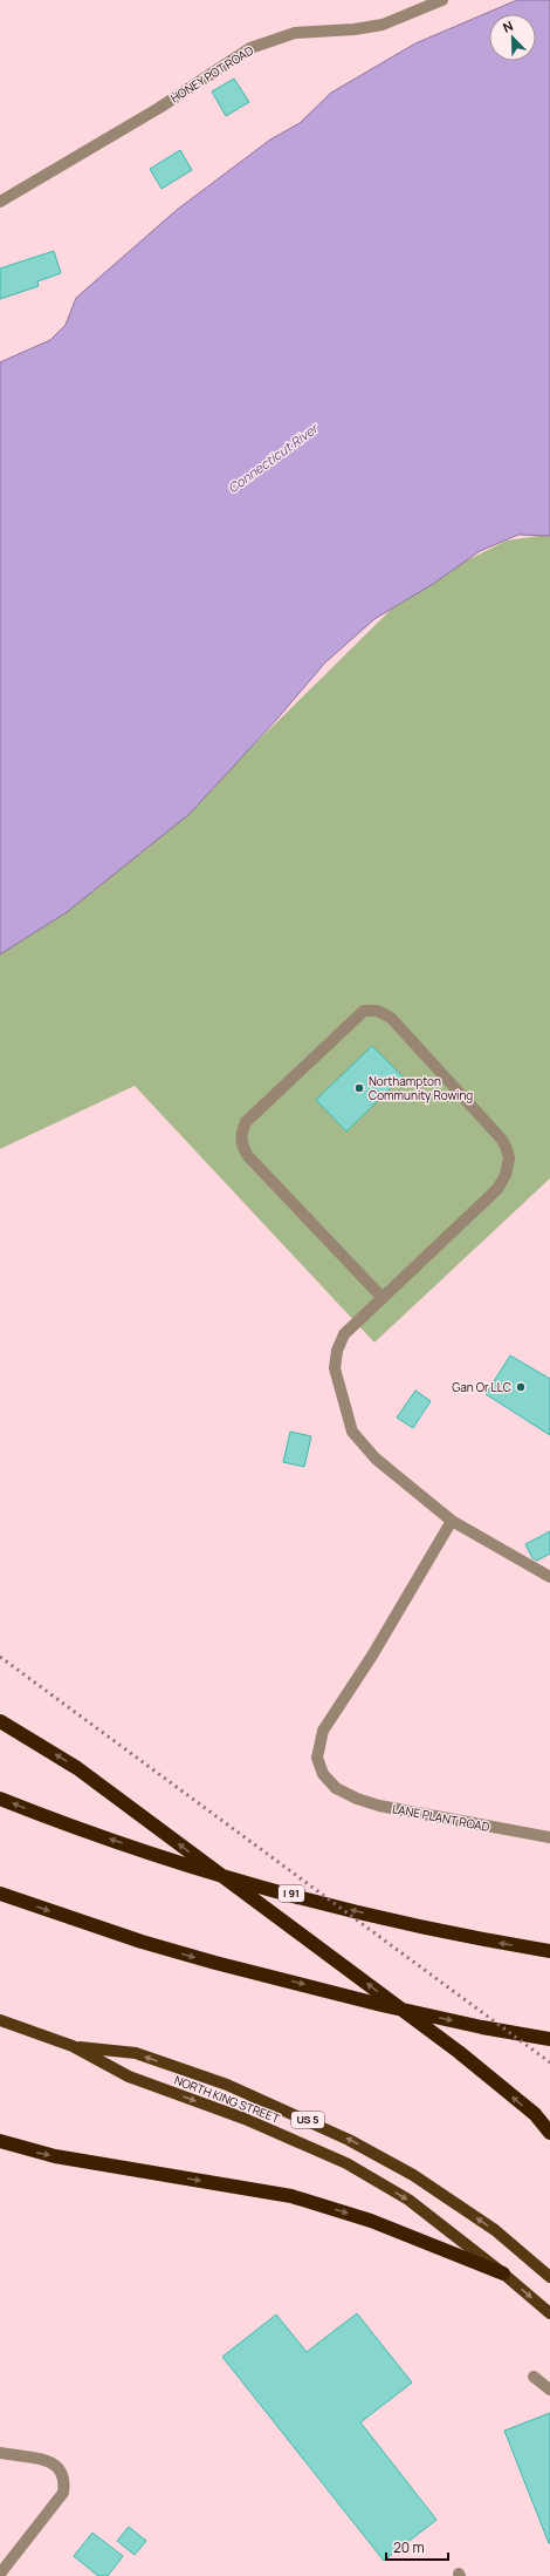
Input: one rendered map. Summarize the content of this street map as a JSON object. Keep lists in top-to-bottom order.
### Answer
{
  "streets": {
    "highway": ["I 91"],
    "main road": ["NORTH KING STREET", "US 5"],
    "street": ["HONEY POT ROAD", "LANE PLANT ROAD"]
  },
  "water": ["Connecticut River"],
  "places": ["Northampton Community Rowing", "Gan Or LLC"],
  "scale_bar": "20 m",
  "north": "top left"
}
